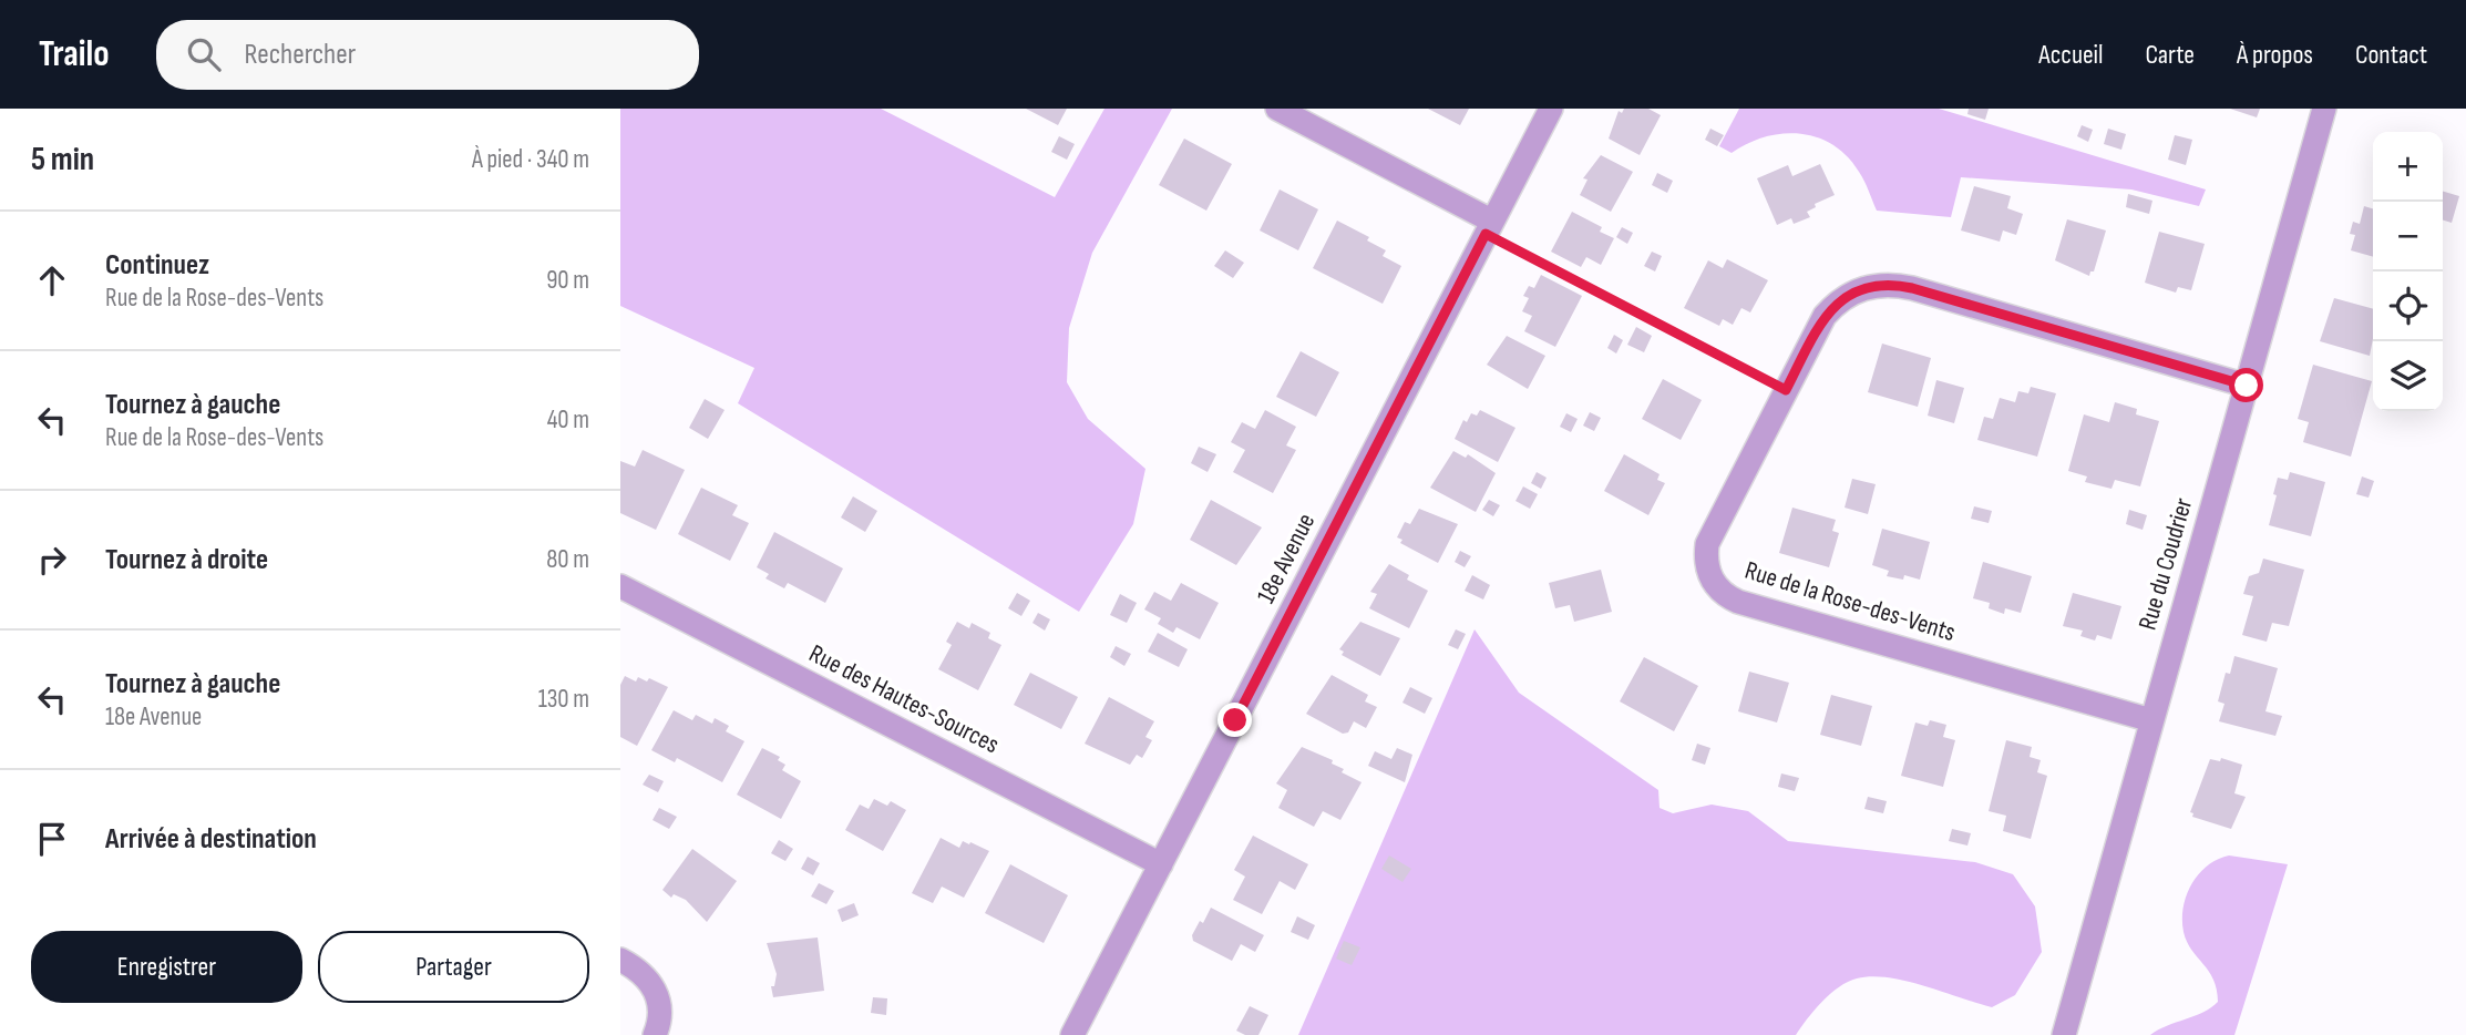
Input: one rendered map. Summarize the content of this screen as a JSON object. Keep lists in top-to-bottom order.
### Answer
{
  "streets": {
    "street": [
      "18e Avenue",
      "Rue du Coudrier",
      "Rue de la Rose-des-Vents",
      "Rue des Hautes-Sources"
    ]
  },
  "crossings": [
    ["18e Avenue", "Rue des Hautes-Sources"],
    ["Rue du Coudrier", "Rue de la Rose-des-Vents"]
  ],
  "page": {
    "header": "Trailo",
    "search": "Rechercher",
    "nav": [
      "Accueil",
      "Carte",
      "À propos",
      "Contact"
    ],
    "heading": ["5 min", "À pied · 340 m"],
    "map_buttons": ["+", "−"],
    "list": [
      ["Continuez", "Rue de la Rose-des-Vents", "90 m"],
      ["Tournez à gauche", "Rue de la Rose-des-Vents", "40 m"],
      ["Tournez à droite", "80 m"],
      ["Tournez à gauche", "18e Avenue", "130 m"],
      "Arrivée à destination"
    ],
    "buttons": ["Enregistrer", "Partager"]
  }
}
